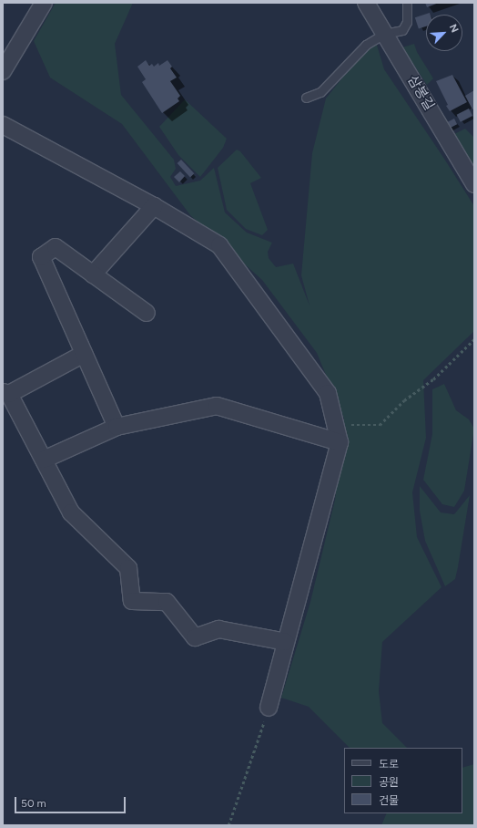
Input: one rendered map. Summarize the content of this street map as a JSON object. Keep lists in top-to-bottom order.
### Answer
{
  "streets": {
    "street": ["삼봉길"]
  },
  "legend": ["도로", "공원", "건물"],
  "scale_bar": "50 m",
  "north": "top right"
}
